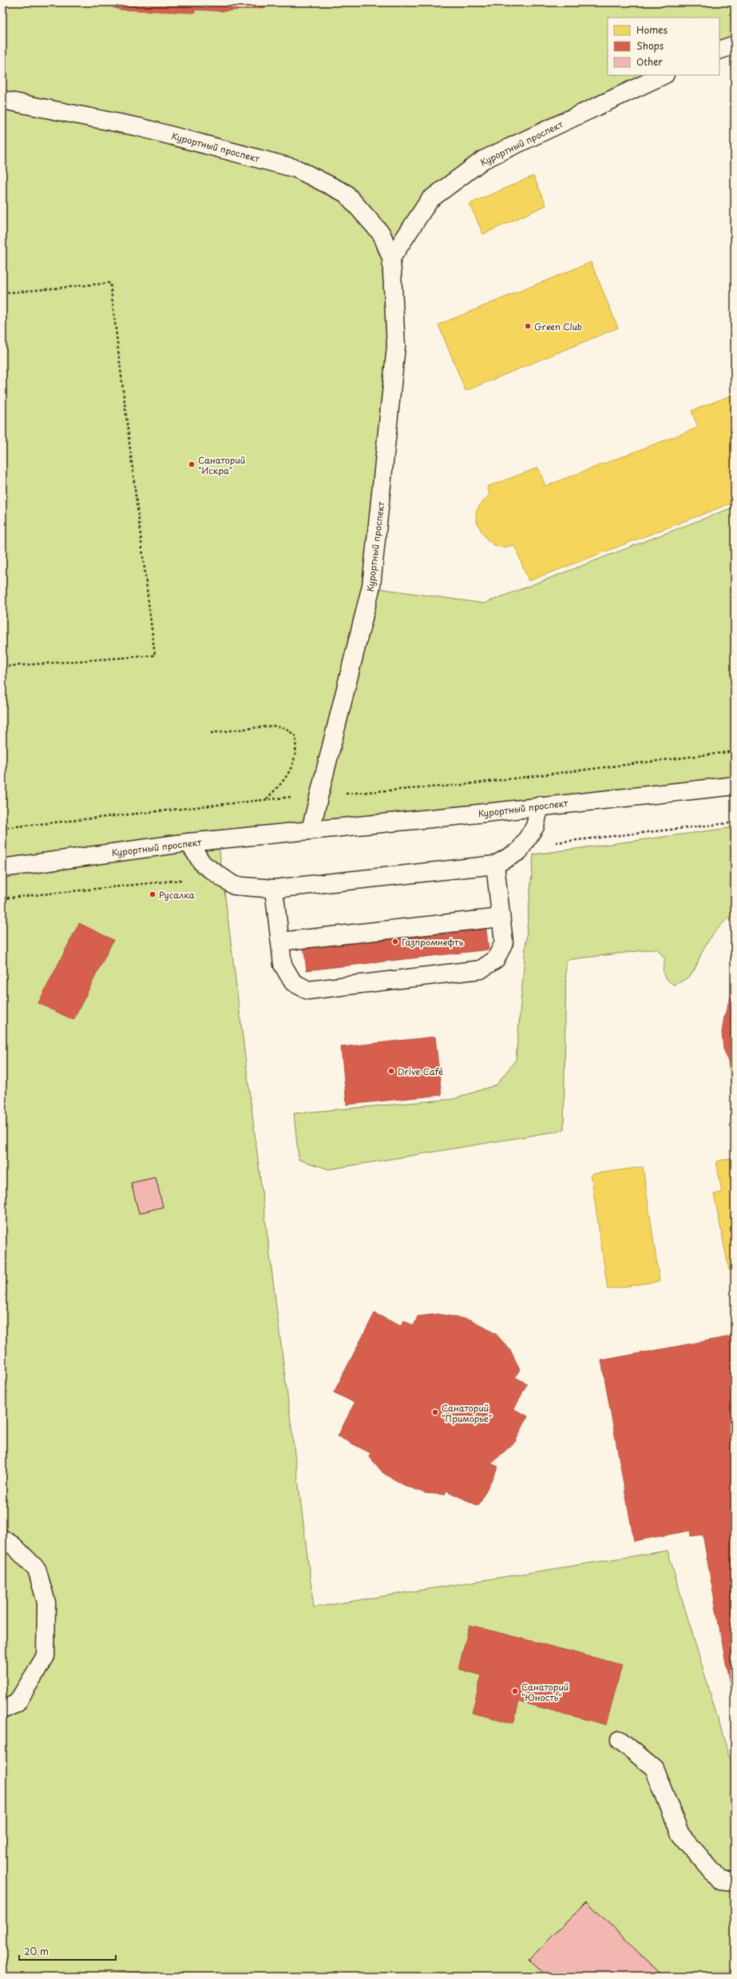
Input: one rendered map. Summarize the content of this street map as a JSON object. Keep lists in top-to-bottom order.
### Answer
{
  "streets": {
    "street": ["Курортный проспект"]
  },
  "places": [
    "Green Club",
    "Санаторий \"Искра\"",
    "Русалка",
    "Газпромнефть",
    "Drive Café",
    "Санаторий \"Приморье\"",
    "Санаторий \"Юность\""
  ],
  "legend": ["Homes", "Shops", "Other"],
  "scale_bar": "20 m"
}
